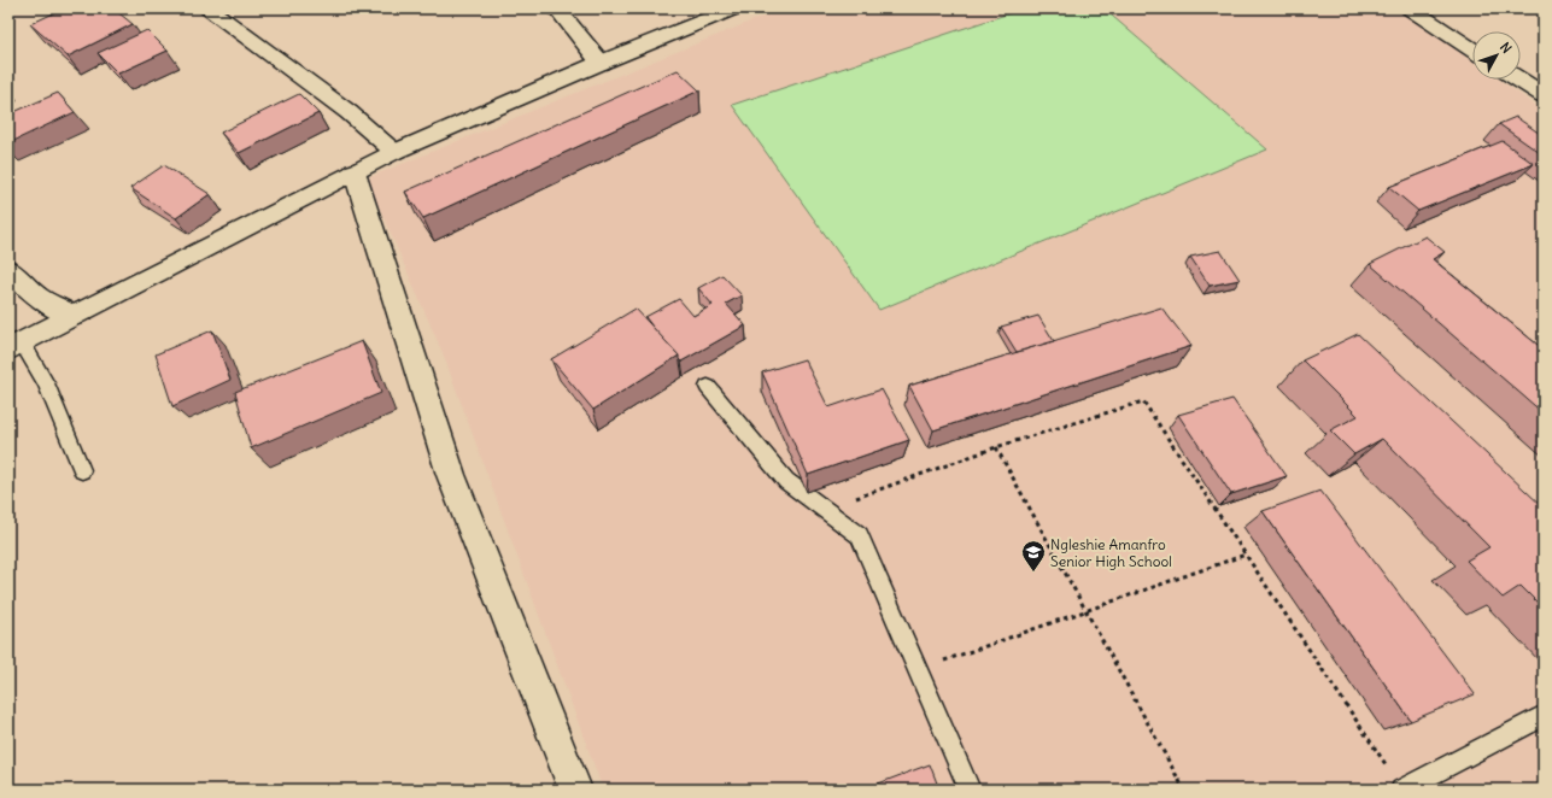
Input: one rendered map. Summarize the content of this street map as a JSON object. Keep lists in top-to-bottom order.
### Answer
{
  "places": {
    "school or university": ["Ngleshie Amanfro Senior High School"]
  },
  "north": "top right"
}
